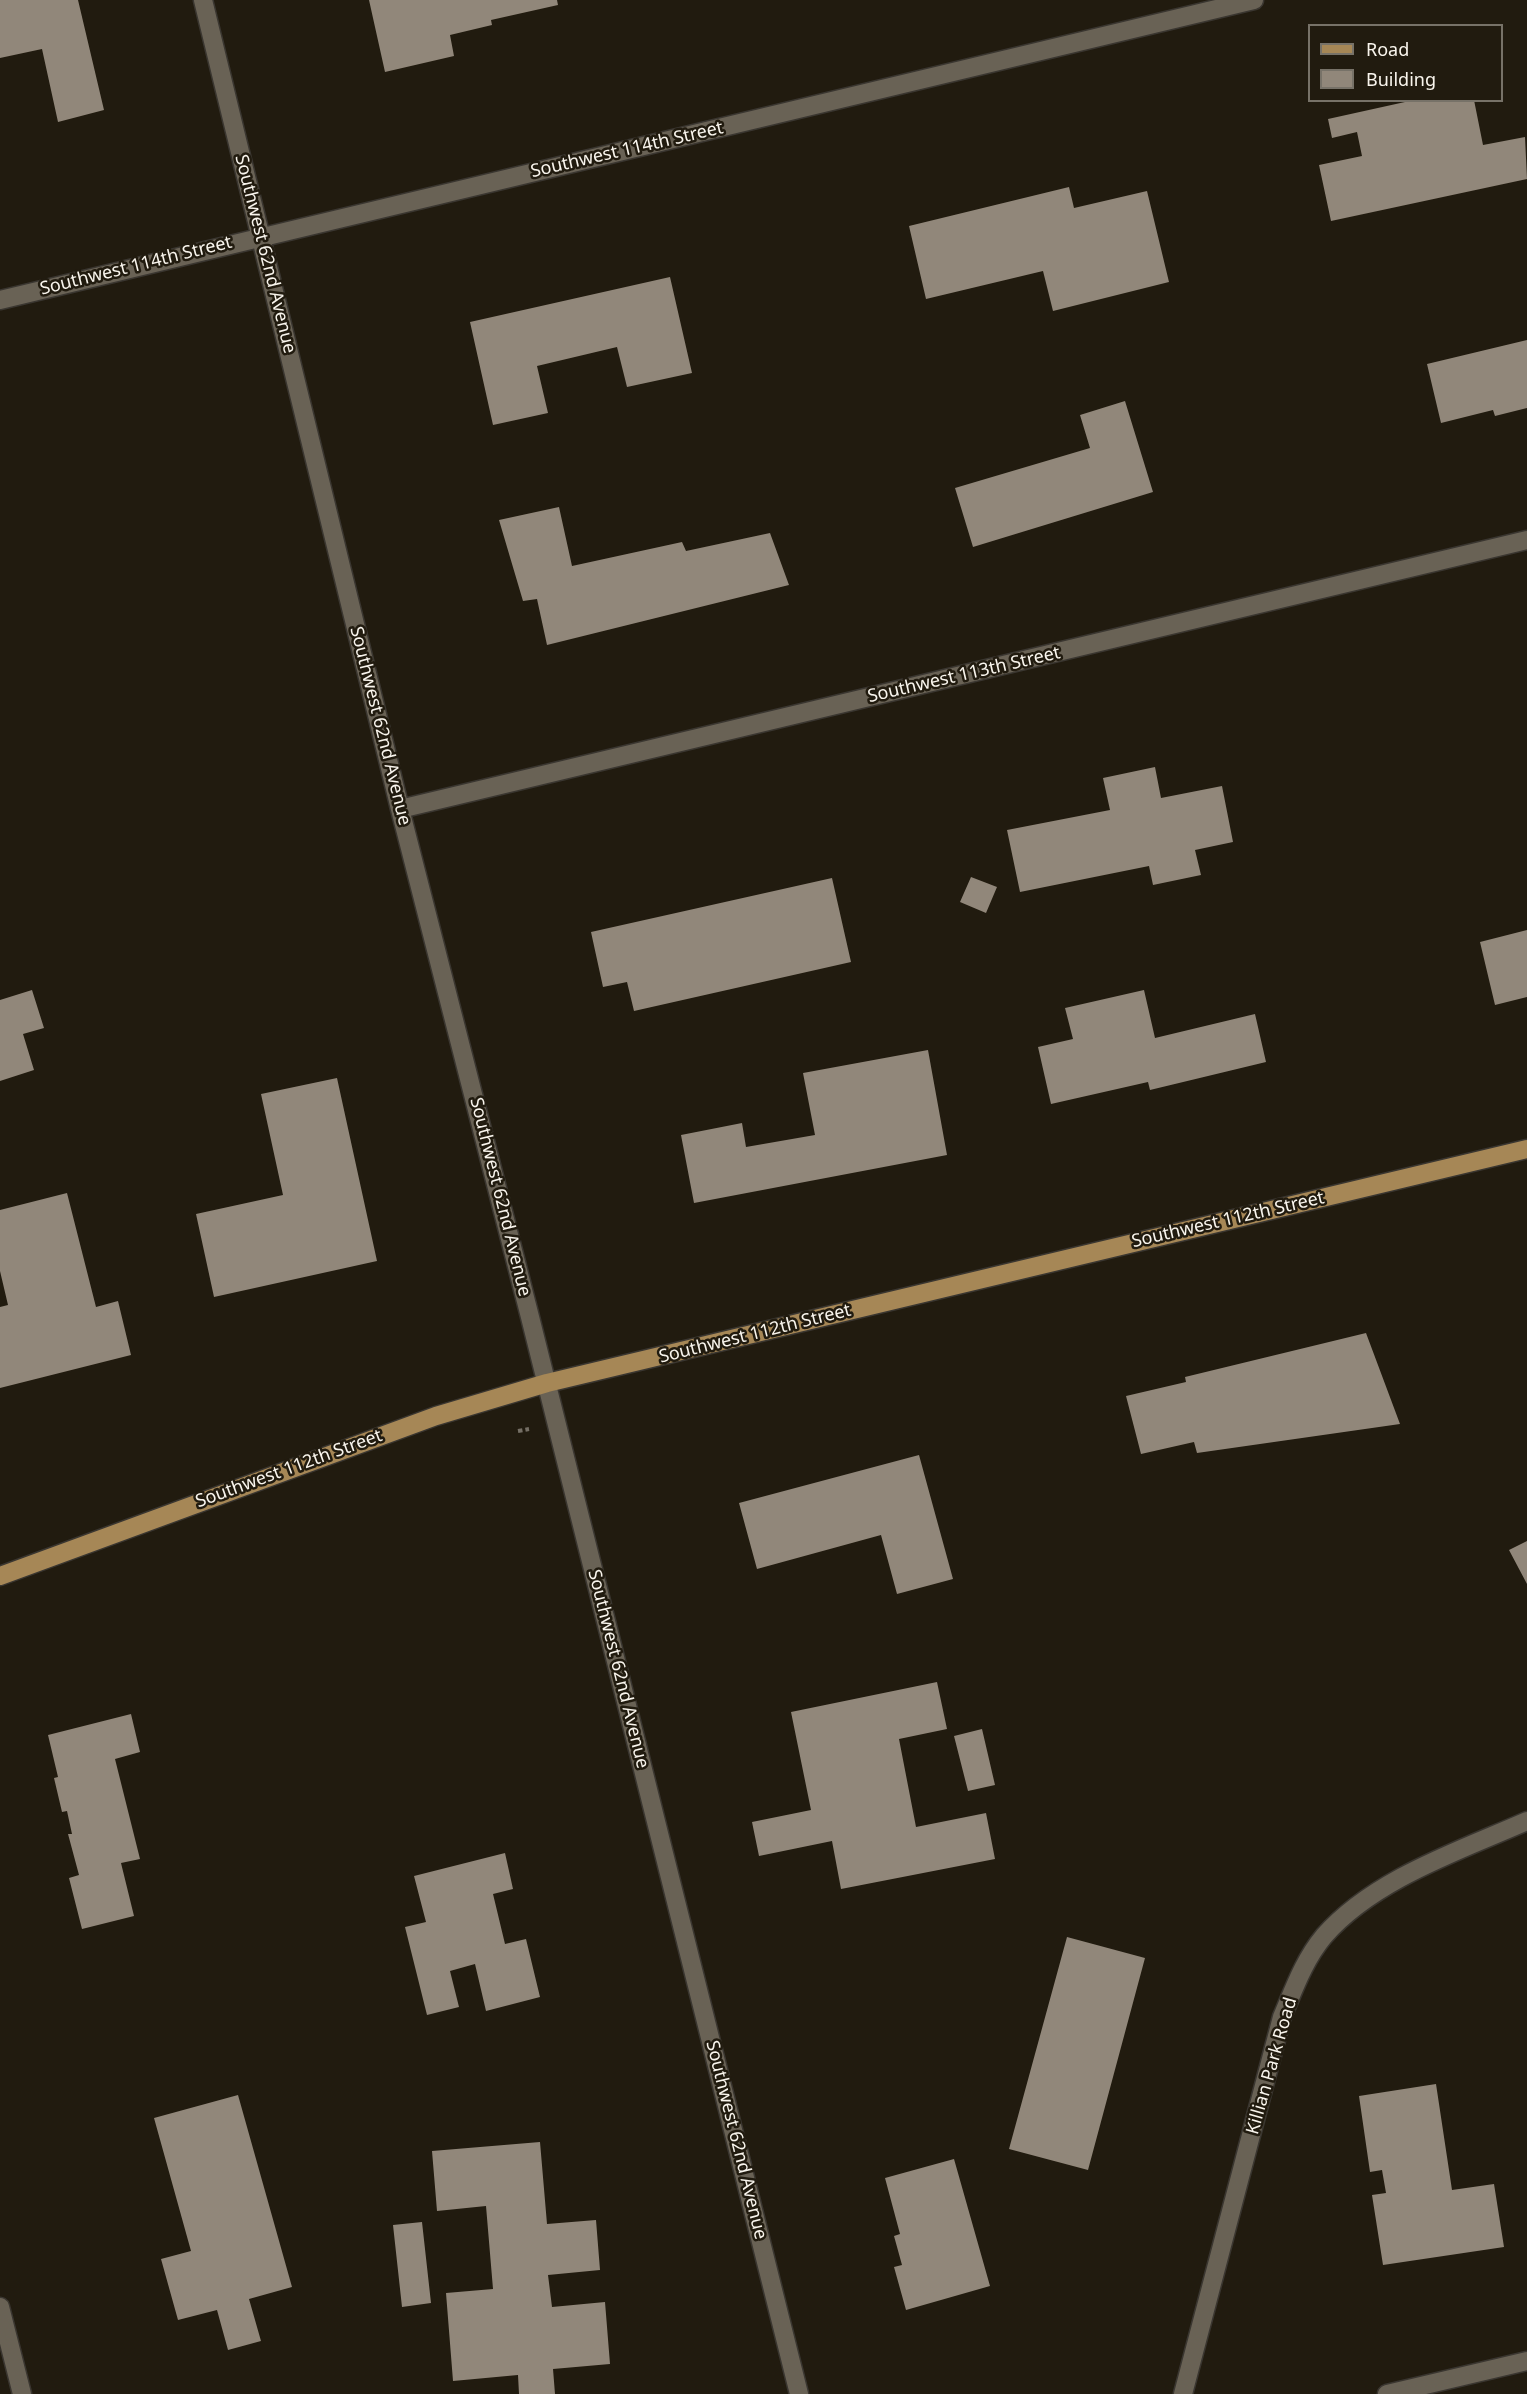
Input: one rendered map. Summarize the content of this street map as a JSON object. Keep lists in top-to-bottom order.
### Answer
{
  "streets": {
    "main road": ["Southwest 112th Street"],
    "street": [
      "Southwest 114th Street",
      "Southwest 62nd Avenue",
      "Southwest 113th Street",
      "Killian Park Road"
    ]
  },
  "crossings": [
    ["Southwest 114th Street", "Southwest 62nd Avenue"],
    ["Southwest 62nd Avenue", "Southwest 113th Street"],
    ["Southwest 62nd Avenue", "Southwest 112th Street"]
  ],
  "legend": ["Road", "Building"]
}
